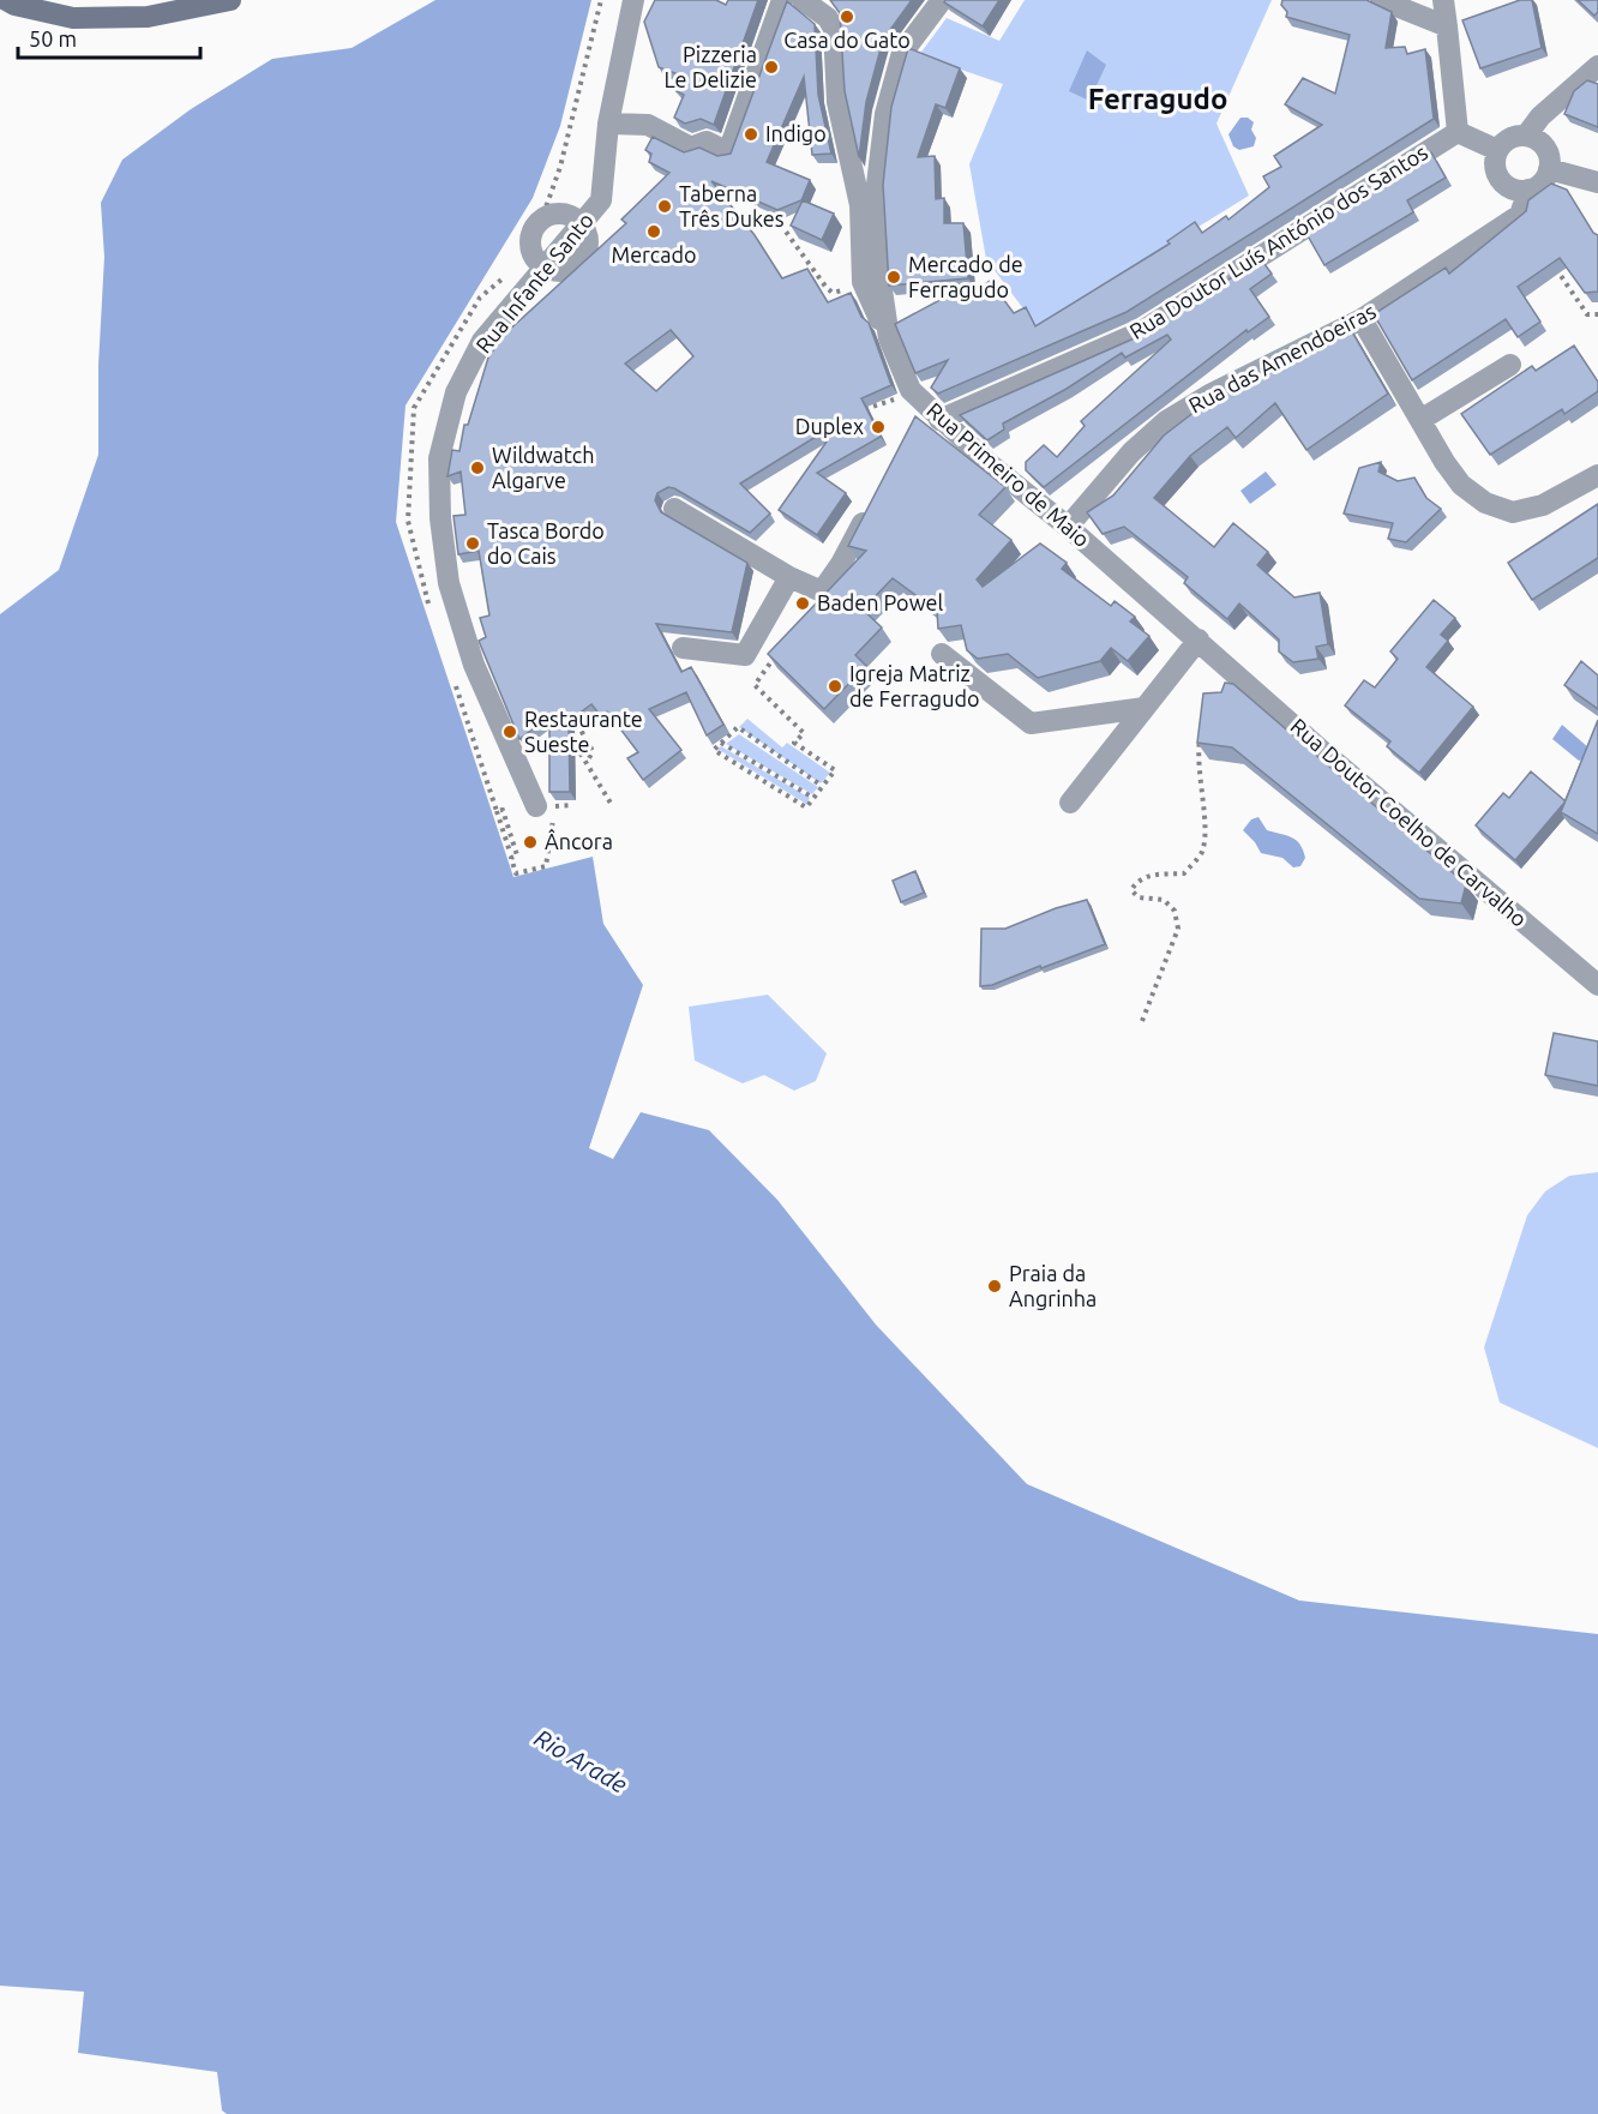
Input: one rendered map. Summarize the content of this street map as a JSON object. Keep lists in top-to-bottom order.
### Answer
{
  "streets": {
    "street": [
      "Rua Doutor Luís António dos Santos",
      "Rua Infante Santo",
      "Rua das Amendoeiras",
      "Rua Primeiro de Maio",
      "Rua Doutor Coelho de Carvalho"
    ]
  },
  "crossings": [
    ["Rua Doutor Luís António dos Santos", "Rua Primeiro de Maio"],
    ["Rua das Amendoeiras", "Rua Primeiro de Maio"],
    ["Rua Primeiro de Maio", "Rua Doutor Coelho de Carvalho"]
  ],
  "districts": ["Ferragudo"],
  "water": ["Rio Arade"],
  "places": [
    "Casa do Gato",
    "Pizzeria Le Delizie",
    "Indigo",
    "Taberna Três Dukes",
    "Mercado",
    "Mercado de Ferragudo",
    "Duplex",
    "Wildwatch Algarve",
    "Tasca Bordo do Cais",
    "Baden Powel",
    "Igreja Matriz de Ferragudo",
    "Restaurante Sueste",
    "Âncora",
    "Praia da Angrinha"
  ],
  "scale_bar": "50 m"
}
